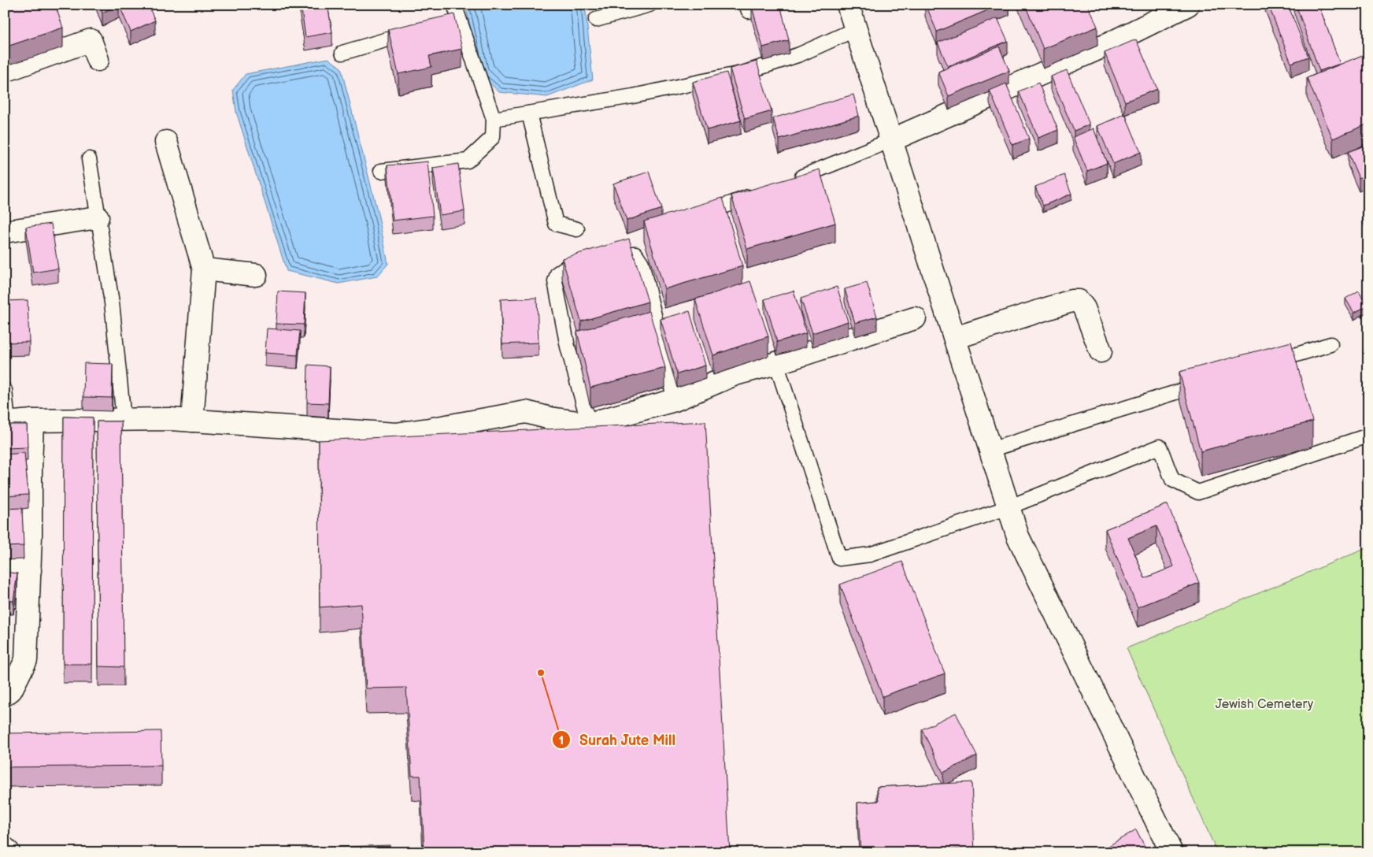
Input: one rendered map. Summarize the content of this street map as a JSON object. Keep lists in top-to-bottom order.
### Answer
{
  "parks": ["Jewish Cemetery"],
  "places": ["Surah Jute Mill"]
}
